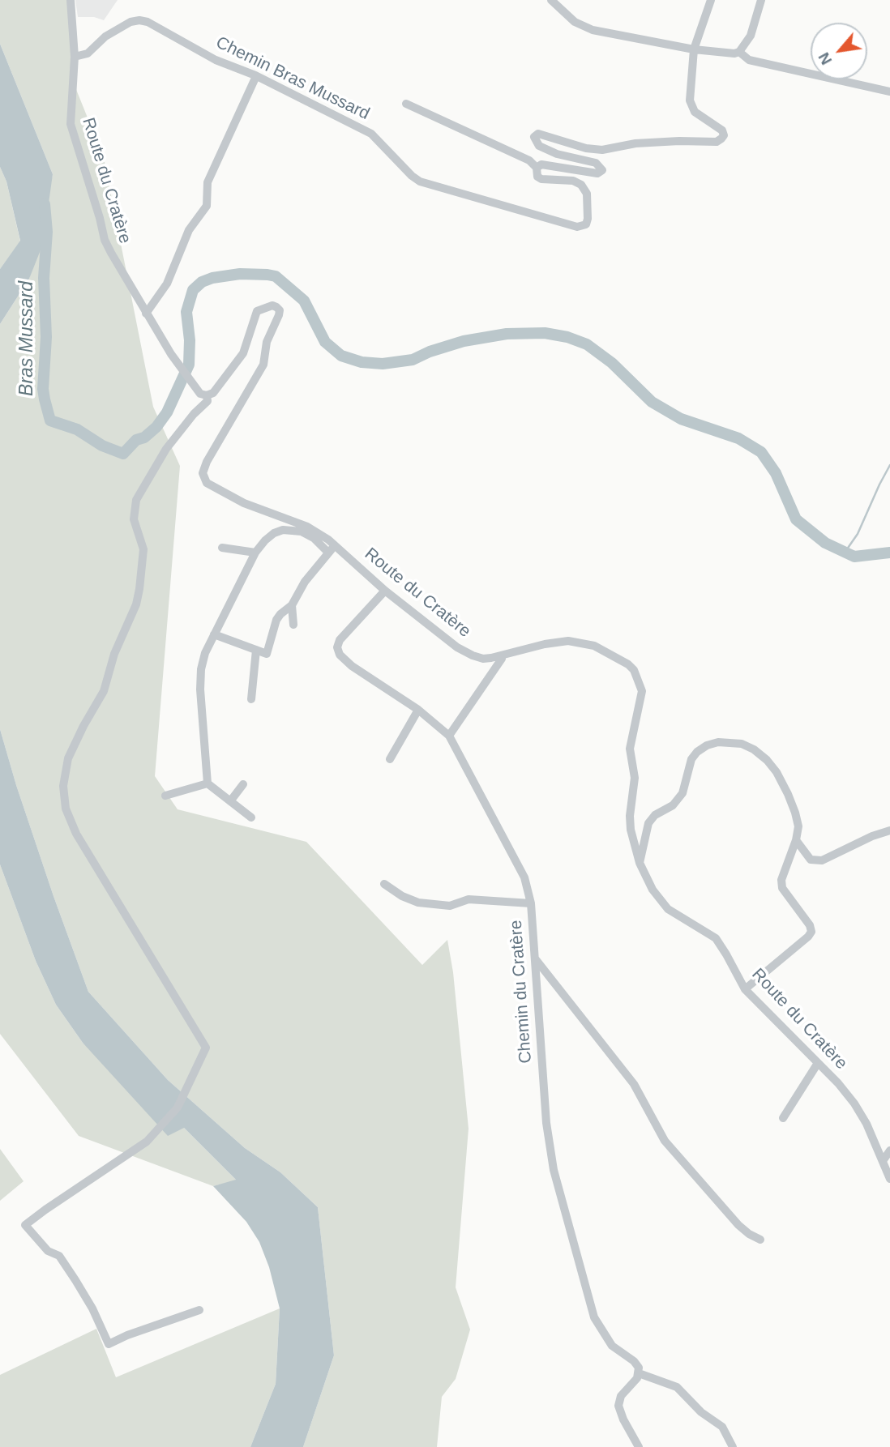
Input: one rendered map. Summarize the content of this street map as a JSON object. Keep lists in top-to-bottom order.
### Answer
{
  "streets": {
    "street": ["Chemin Bras Mussard", "Route du Cratère", "Chemin du Cratère"]
  },
  "crossings": [
    ["Chemin Bras Mussard", "Route du Cratère"],
    ["Route du Cratère", "Chemin du Cratère"]
  ],
  "water": ["Bras Mussard"],
  "north": "bottom left"
}
